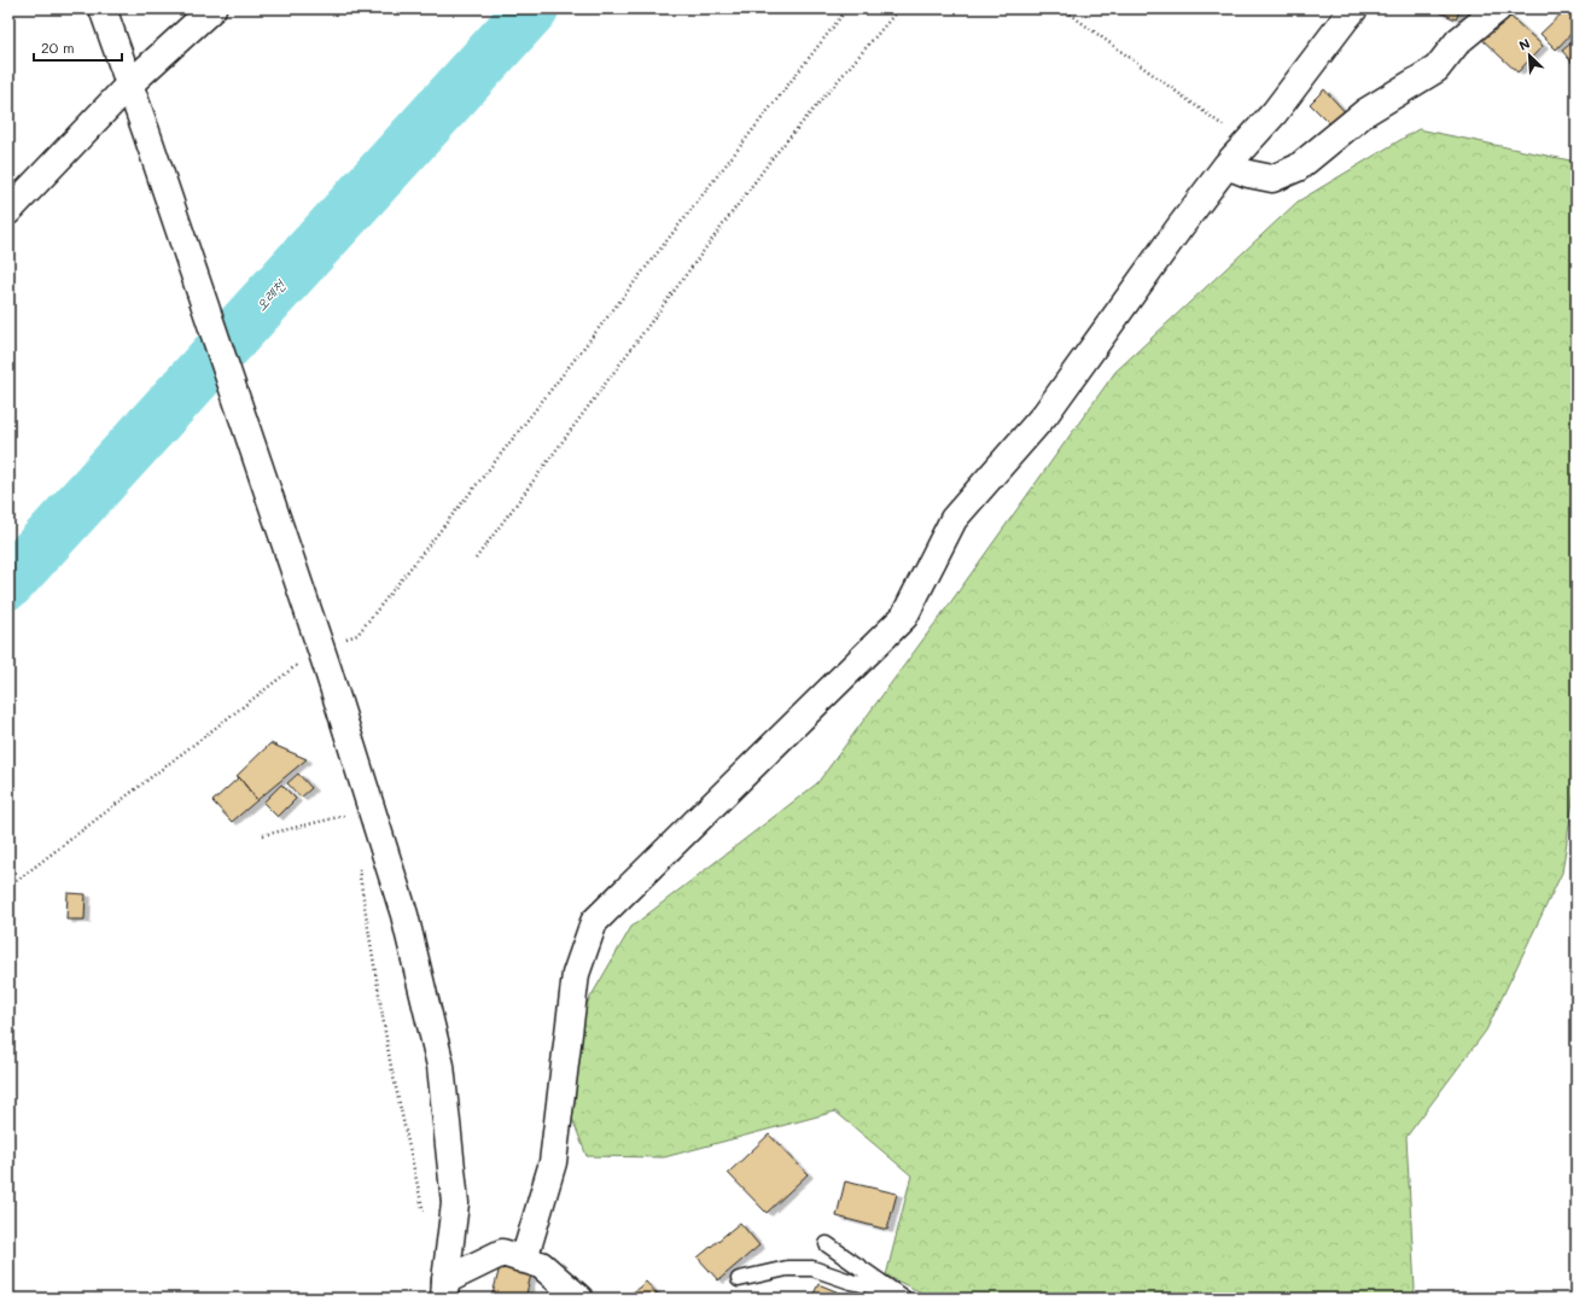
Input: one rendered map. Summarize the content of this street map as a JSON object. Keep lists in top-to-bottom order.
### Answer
{
  "water": ["오례천"],
  "scale_bar": "20 m",
  "north": "top left"
}
